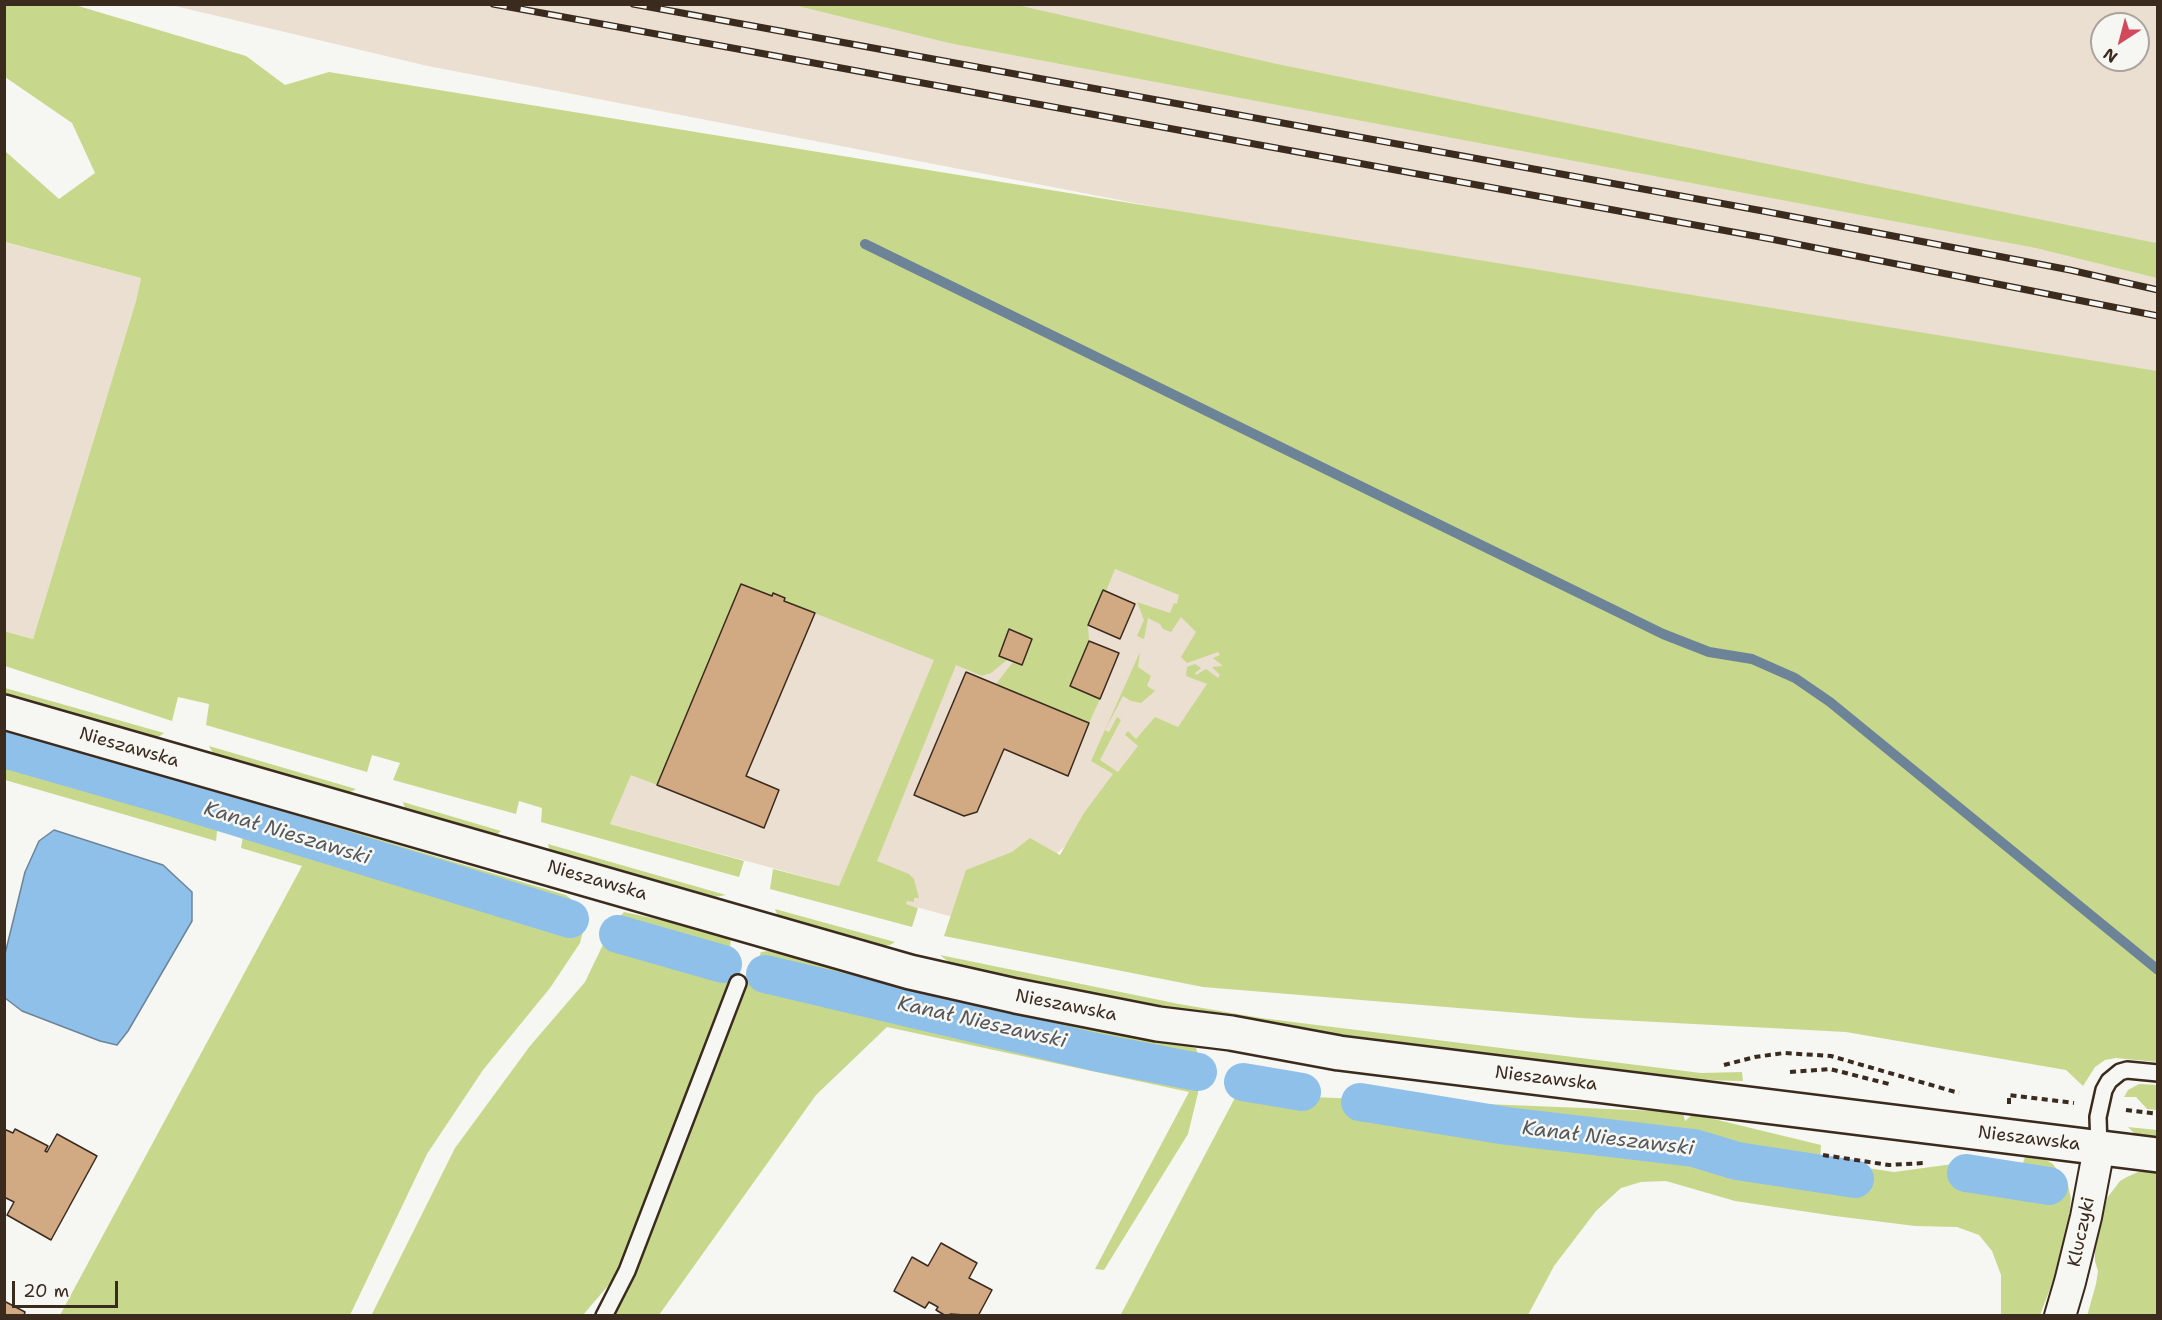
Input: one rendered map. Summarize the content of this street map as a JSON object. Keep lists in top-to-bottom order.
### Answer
{
  "streets": {
    "main road": ["Nieszawska"],
    "street": ["Kluczyki"]
  },
  "crossings": [
    ["Nieszawska", "Kluczyki"]
  ],
  "water": ["Kanał Nieszawski"],
  "scale_bar": "20 m",
  "north": "bottom left"
}
